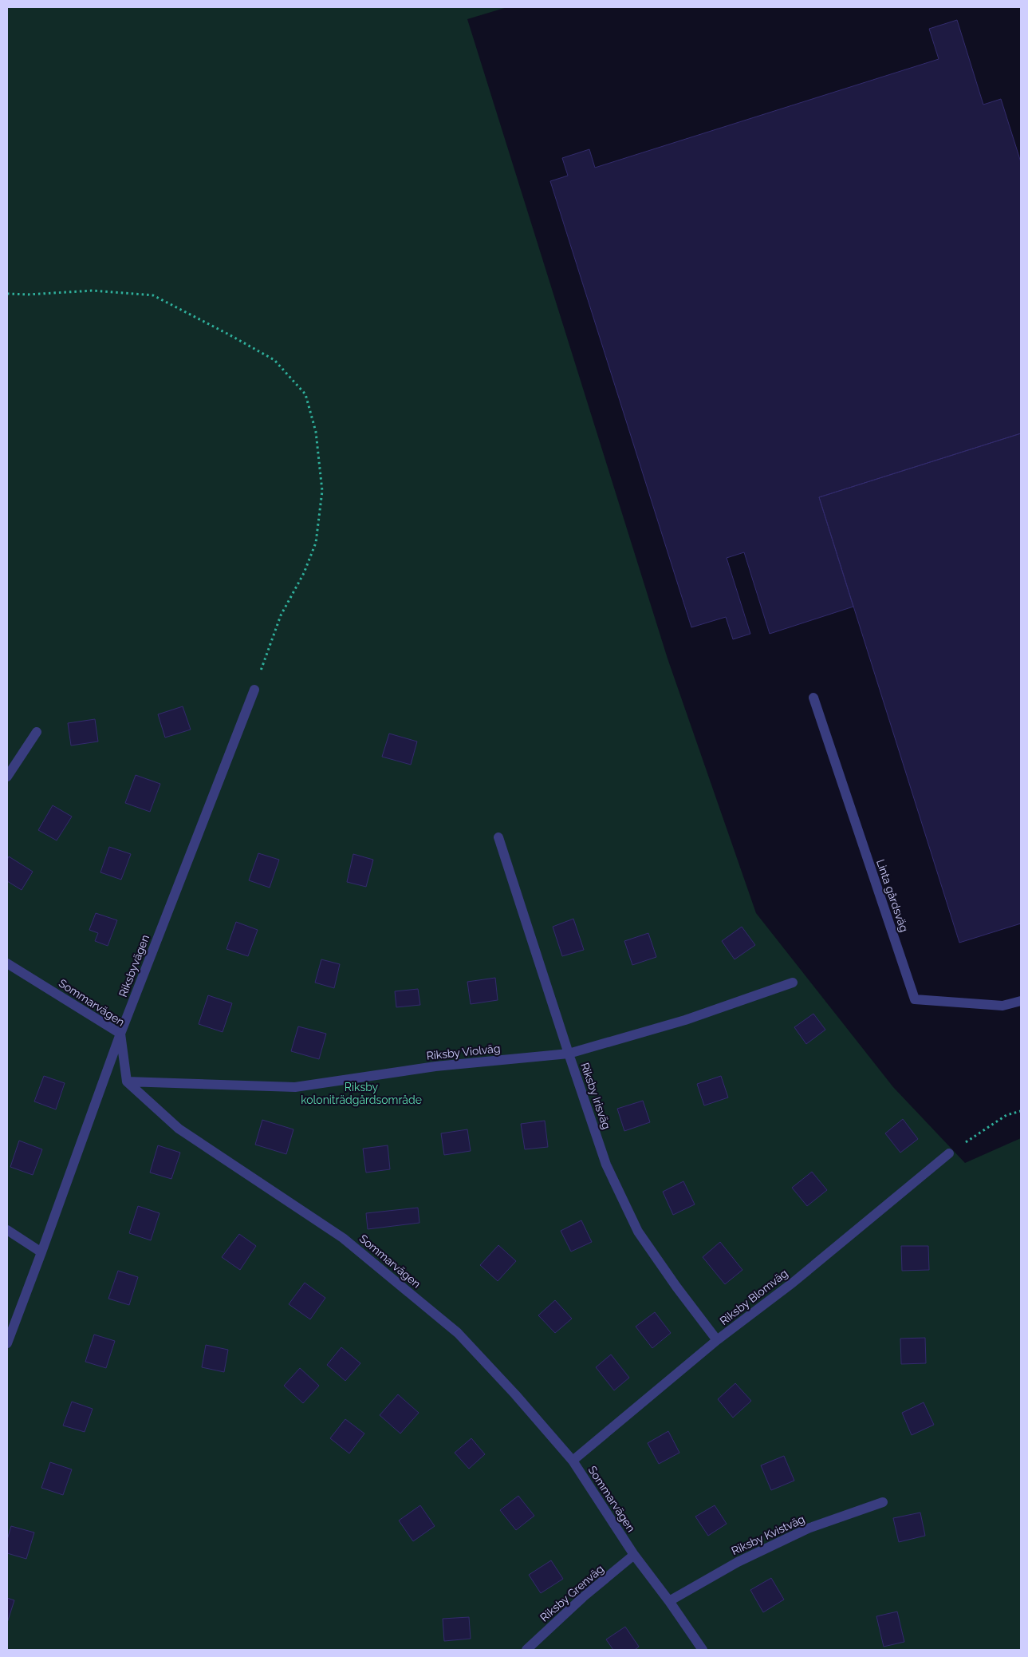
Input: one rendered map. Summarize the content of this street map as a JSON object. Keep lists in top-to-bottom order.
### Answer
{
  "streets": {
    "street": [
      "Linta gårdsväg",
      "Riksbyvägen",
      "Sommarvägen",
      "Riksby Violväg",
      "Riksby Irisväg",
      "Riksby Blomväg",
      "Riksby Kvistväg",
      "Riksby Grenväg"
    ]
  },
  "crossings": [
    ["Riksbyvägen", "Sommarvägen"],
    ["Sommarvägen", "Riksby Violväg"],
    ["Sommarvägen", "Riksby Blomväg"],
    ["Sommarvägen", "Riksby Kvistväg"],
    ["Sommarvägen", "Riksby Grenväg"],
    ["Riksby Violväg", "Riksby Irisväg"],
    ["Riksby Irisväg", "Riksby Blomväg"]
  ],
  "parks": ["Riksby koloniträdgårdsområde"]
}
